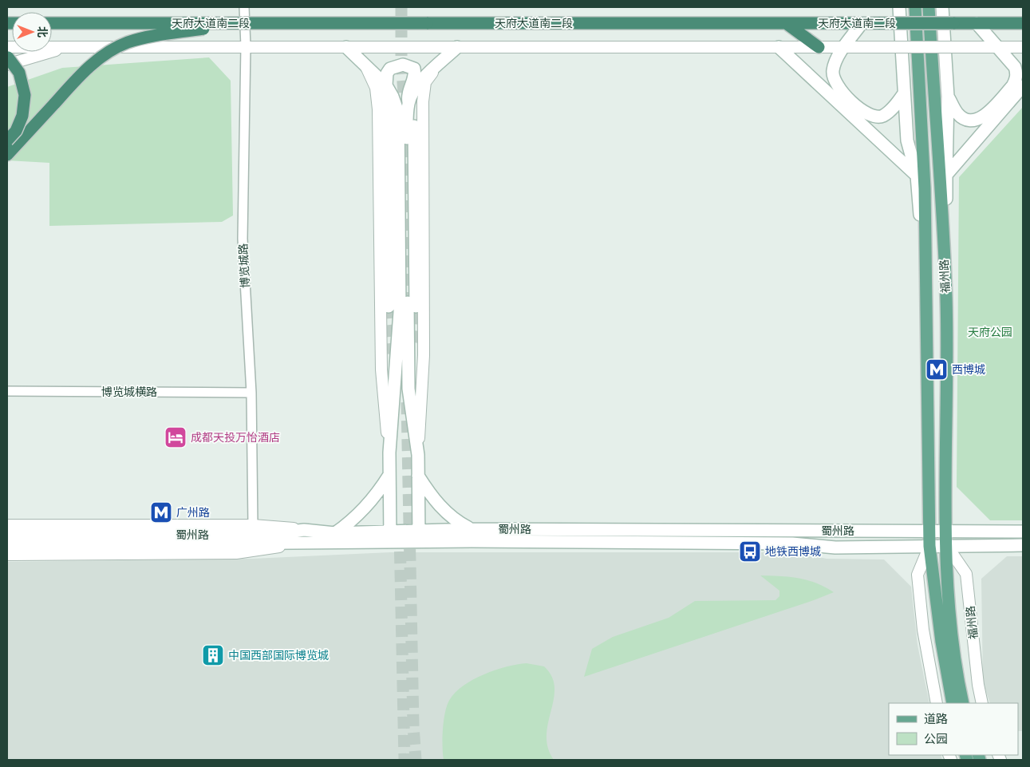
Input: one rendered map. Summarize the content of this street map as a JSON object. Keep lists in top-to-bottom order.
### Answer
{
  "streets": {
    "highway": ["天府大道南二段"],
    "main road": ["福州路", "蜀州路"],
    "street": ["博览城路", "博览城横路"]
  },
  "crossings": [
    ["博览城路", "博览城横路"],
    ["福州路", "蜀州路"]
  ],
  "parks": ["天府公园"],
  "places": {
    "metro station": ["西博城", "广州路"],
    "hotel": ["成都天投万怡酒店"],
    "bus stop": ["地铁西博城"],
    "building": ["中国西部国际博览城"]
  },
  "legend": ["道路", "公园"],
  "north": "right"
}
